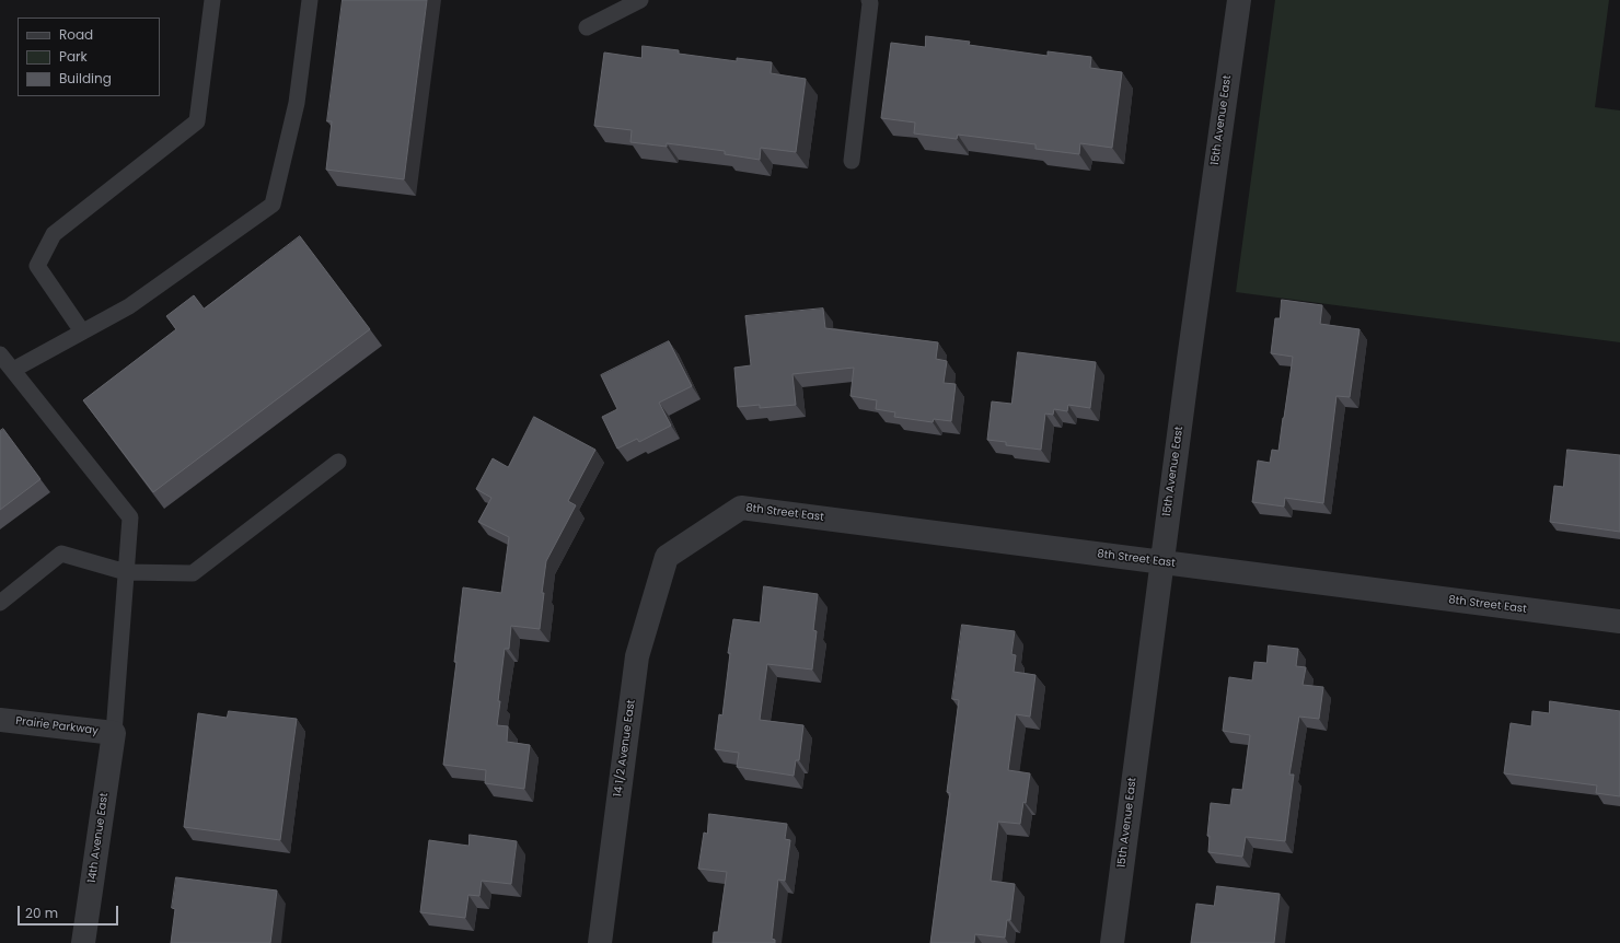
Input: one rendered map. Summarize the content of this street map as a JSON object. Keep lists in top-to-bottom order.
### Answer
{
  "streets": {
    "street": [
      "15th Avenue East",
      "8th Street East",
      "Prairie Parkway",
      "14 1/2 Avenue East",
      "14th Avenue East"
    ]
  },
  "crossings": [
    ["15th Avenue East", "8th Street East"],
    ["8th Street East", "14 1/2 Avenue East"],
    ["Prairie Parkway", "14th Avenue East"]
  ],
  "legend": ["Road", "Park", "Building"],
  "scale_bar": "20 m"
}
